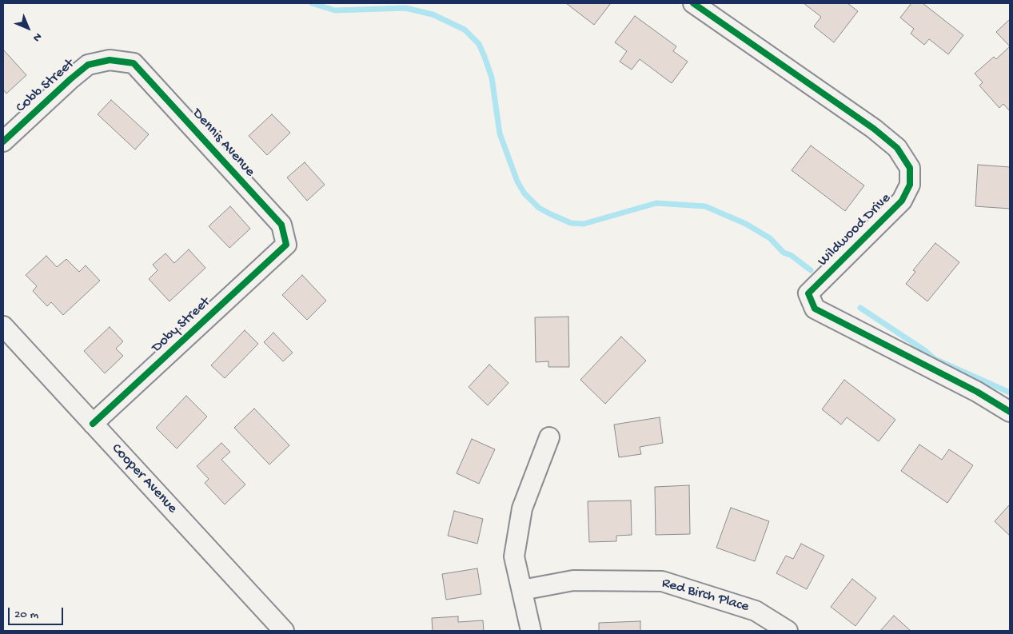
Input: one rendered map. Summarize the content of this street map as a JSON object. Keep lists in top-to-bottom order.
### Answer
{
  "streets": {
    "street": [
      "Cobb Street",
      "Dennis Avenue",
      "Wildwood Drive",
      "Doby Street",
      "Cooper Avenue",
      "Red Birch Place"
    ]
  },
  "crossings": [
    ["Cobb Street", "Dennis Avenue"],
    ["Dennis Avenue", "Doby Street"],
    ["Doby Street", "Cooper Avenue"]
  ],
  "scale_bar": "20 m",
  "north": "bottom right"
}
